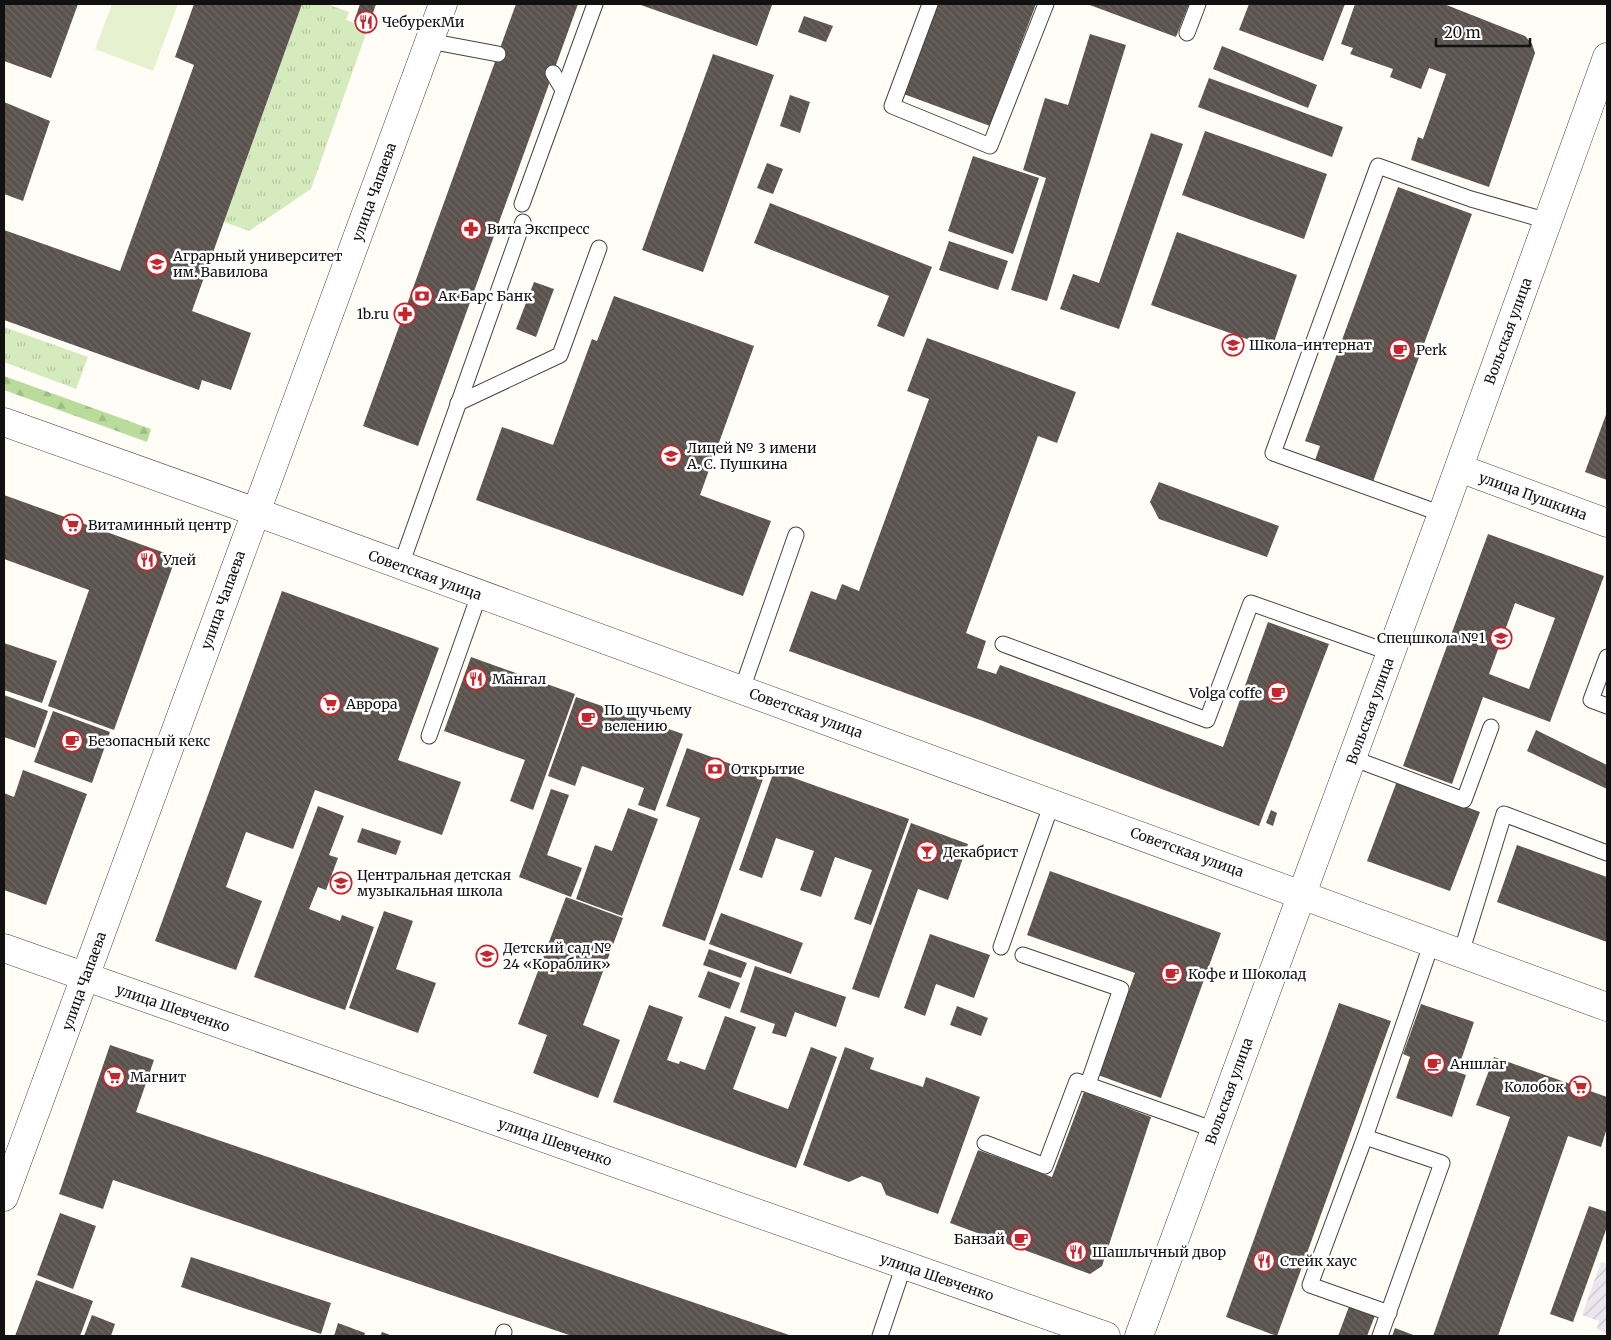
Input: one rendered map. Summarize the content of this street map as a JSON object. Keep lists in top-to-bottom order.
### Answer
{
  "streets": {
    "street": [
      "улица Чапаева",
      "Вольская улица",
      "улица Пушкина",
      "Советская улица",
      "улица Шевченко"
    ]
  },
  "crossings": [
    ["улица Чапаева", "Советская улица"],
    ["улица Чапаева", "улица Шевченко"],
    ["Вольская улица", "улица Пушкина"],
    ["Вольская улица", "Советская улица"]
  ],
  "places": {
    "restaurant": [
      "ЧебурекМи",
      "Улей",
      "Мангал",
      "Шашлычный двор",
      "Стейк хаус"
    ],
    "pharmacy": ["Вита Экспресс", "1b.ru"],
    "school or university": [
      "Аграрный университет им. Вавилова",
      "Школа-интернат",
      "Лицей № 3 имени А. С. Пушкина",
      "Спецшкола №1",
      "Центральная детская музыкальная школа",
      "Детский сад № 24 «Кораблик»"
    ],
    "bank": ["Ак Барс Банк", "Открытие"],
    "cafe": [
      "Perk",
      "Volga coffe",
      "По щучьему велению",
      "Безопасный кекс",
      "Кофе и Шоколад",
      "Аншлаг",
      "Банзай"
    ],
    "supermarket": [
      "Витаминный центр",
      "Аврора",
      "Магнит",
      "Колобок"
    ],
    "bar": ["Декабрист"]
  },
  "scale_bar": "20 m"
}
